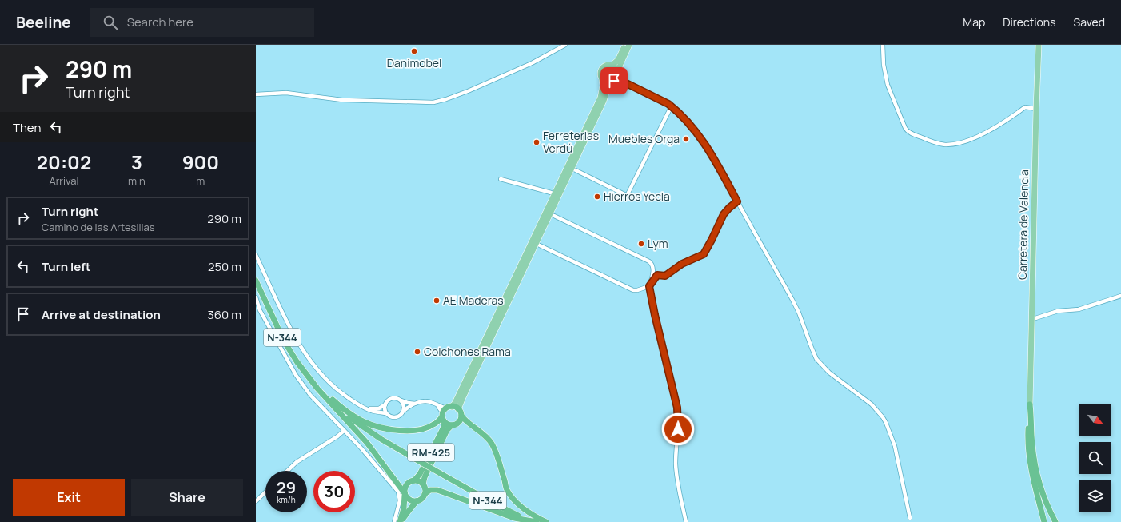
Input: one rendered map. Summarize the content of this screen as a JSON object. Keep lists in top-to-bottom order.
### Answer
{
  "streets": {
    "highway": ["N-344", "RM-425"],
    "main road": ["Carretera de Valencia"]
  },
  "places": [
    "Danimobel",
    "Muebles Orga",
    "Ferreterias Verdú",
    "Hierros Yecla",
    "Lym",
    "AE Maderas",
    "Colchones Rama"
  ],
  "north": "bottom right",
  "page": {
    "header": "Beeline",
    "search": "Search here",
    "nav": ["Map", "Directions", "Saved"],
    "turn": ["290 m", "Turn right"],
    "then": "Then",
    "eta": [
      "20:02",
      "Arrival",
      "3",
      "min",
      "900",
      "m"
    ],
    "list": [
      {
        "name": "Turn right",
        "note": "Camino de las Artesillas",
        "value": "290 m"
      },
      {
        "name": "Turn left",
        "value": "250 m"
      },
      {
        "name": "Arrive at destination",
        "value": "360 m"
      }
    ],
    "speed": "29 km/h",
    "limit": "30",
    "buttons": ["Exit", "Share"]
  }
}
